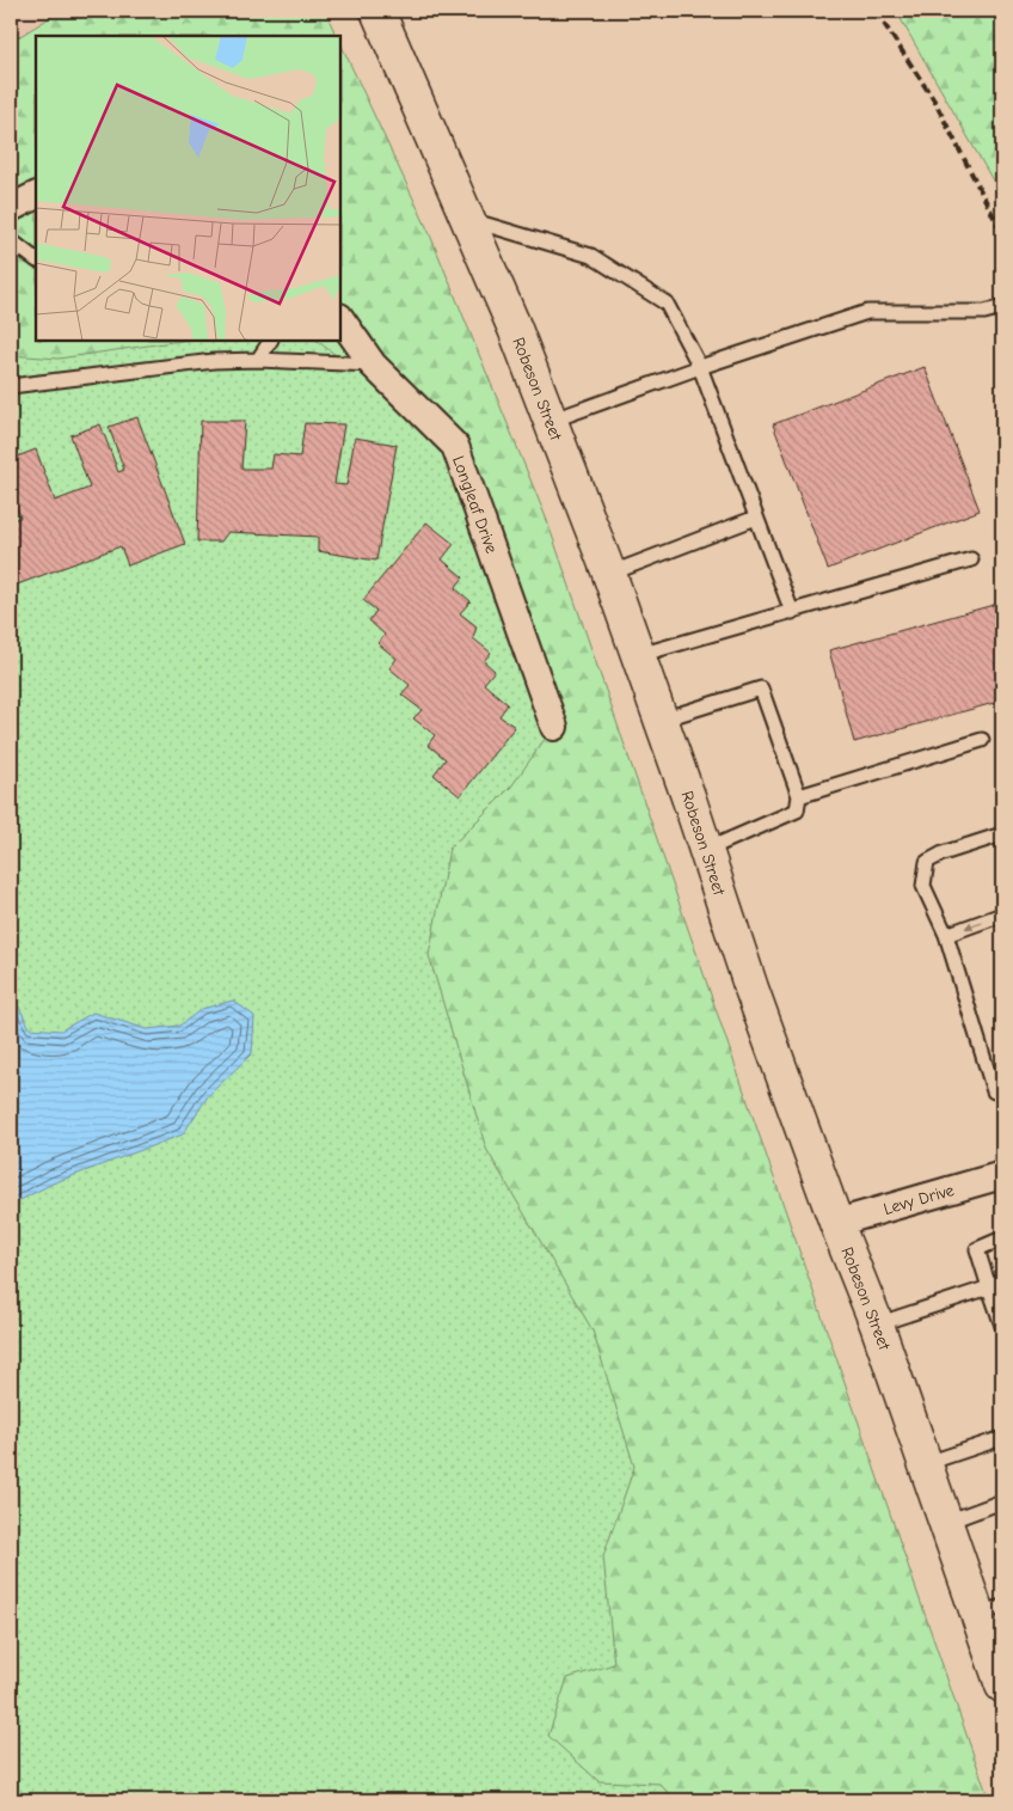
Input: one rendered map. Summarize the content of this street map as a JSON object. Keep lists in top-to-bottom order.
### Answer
{
  "streets": {
    "main road": ["Robeson Street"],
    "street": ["Longleaf Drive", "Levy Drive"]
  },
  "crossings": [
    ["Robeson Street", "Levy Drive"]
  ]
}
